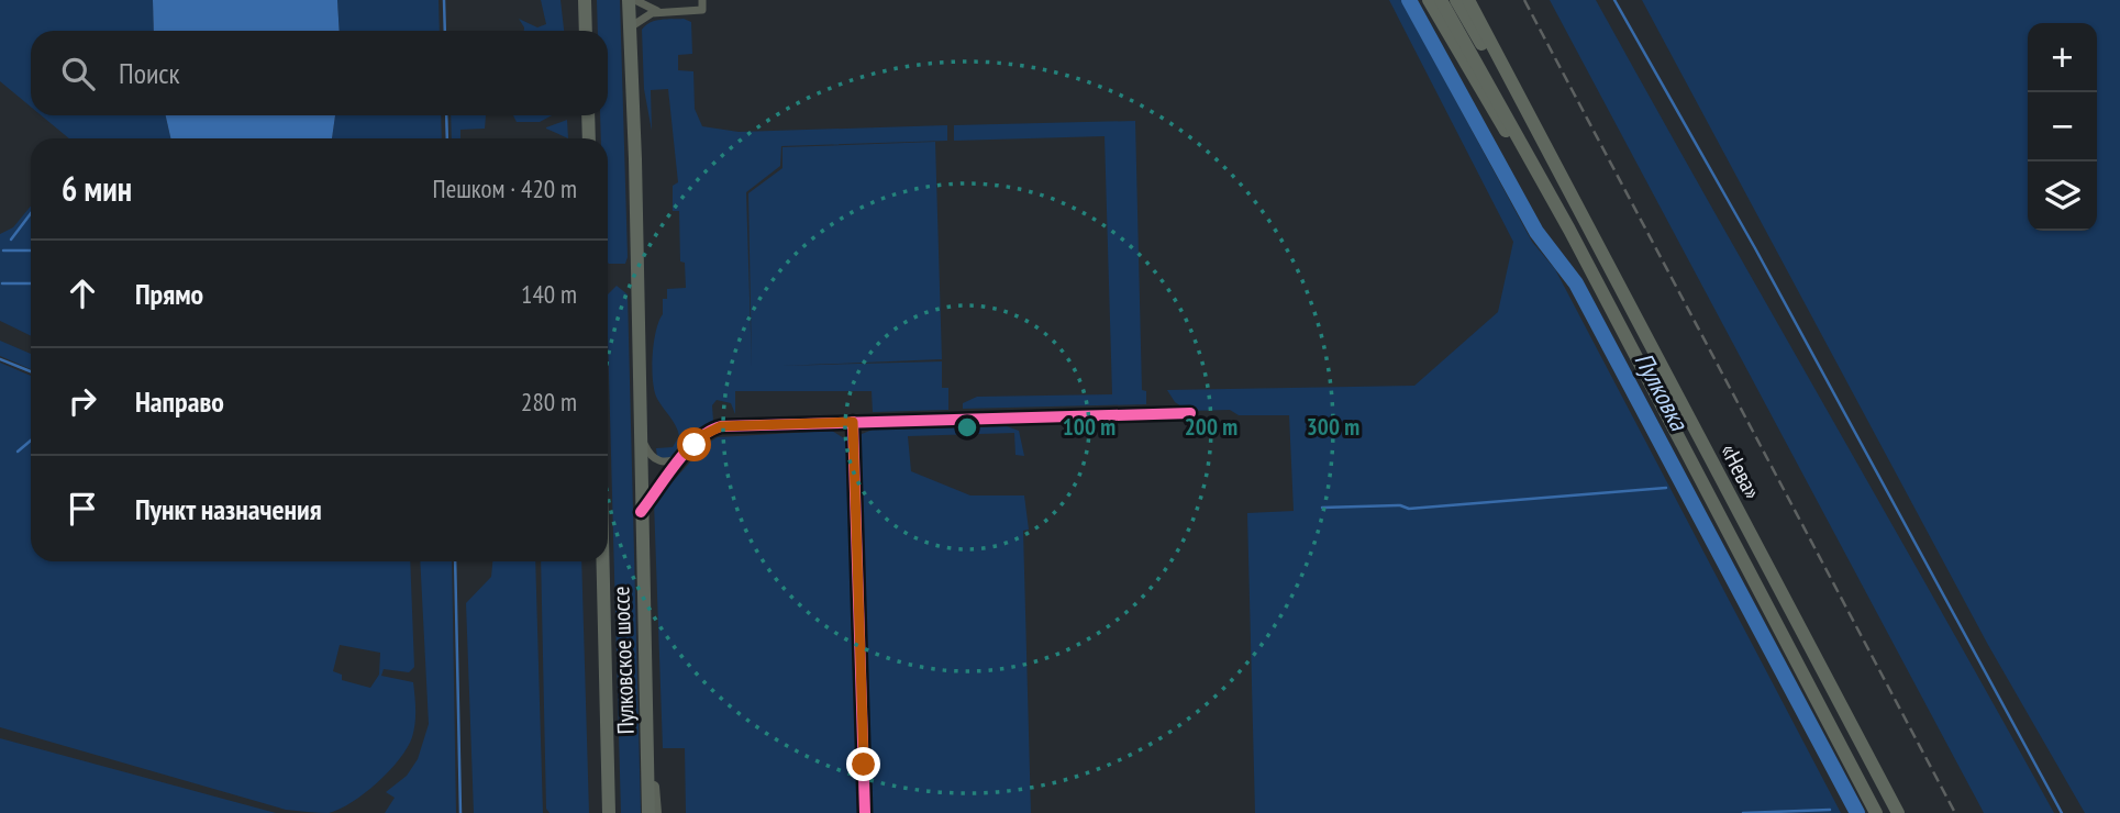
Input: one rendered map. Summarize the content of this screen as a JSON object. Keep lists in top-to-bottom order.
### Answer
{
  "streets": {
    "highway": ["«Нева»", "Пулковское шоссе"]
  },
  "water": ["Пулковка"],
  "page": {
    "map_buttons": ["+", "−"],
    "search": "Поиск",
    "heading": ["6 мин", "Пешком · 420 m"],
    "list": [
      ["Прямо", "140 m"],
      ["Направо", "280 m"],
      "Пункт назначения"
    ]
  },
  "rings": ["100 m", "200 m", "300 m"]
}
